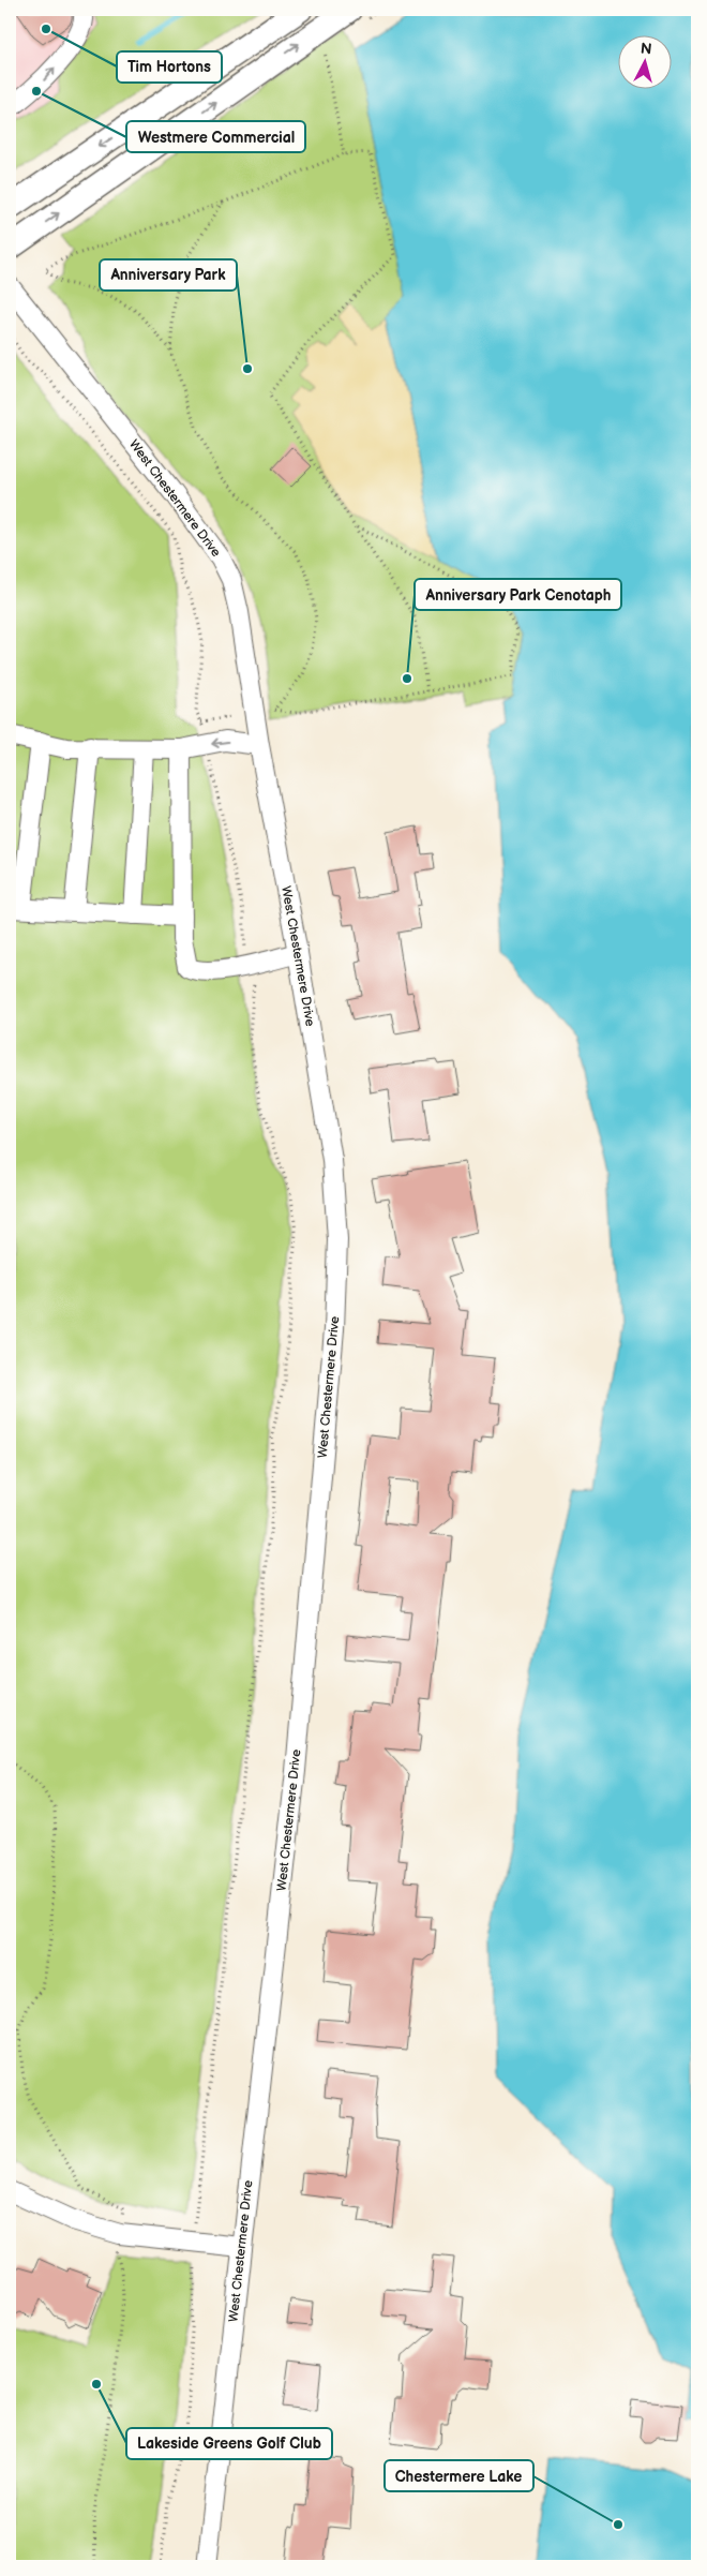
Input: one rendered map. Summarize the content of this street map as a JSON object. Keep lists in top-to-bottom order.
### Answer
{
  "streets": {
    "street": ["West Chestermere Drive"]
  },
  "places": [
    "Tim Hortons",
    "Westmere Commercial",
    "Anniversary Park",
    "Anniversary Park Cenotaph",
    "Lakeside Greens Golf Club",
    "Chestermere Lake"
  ],
  "north": "top"
}
